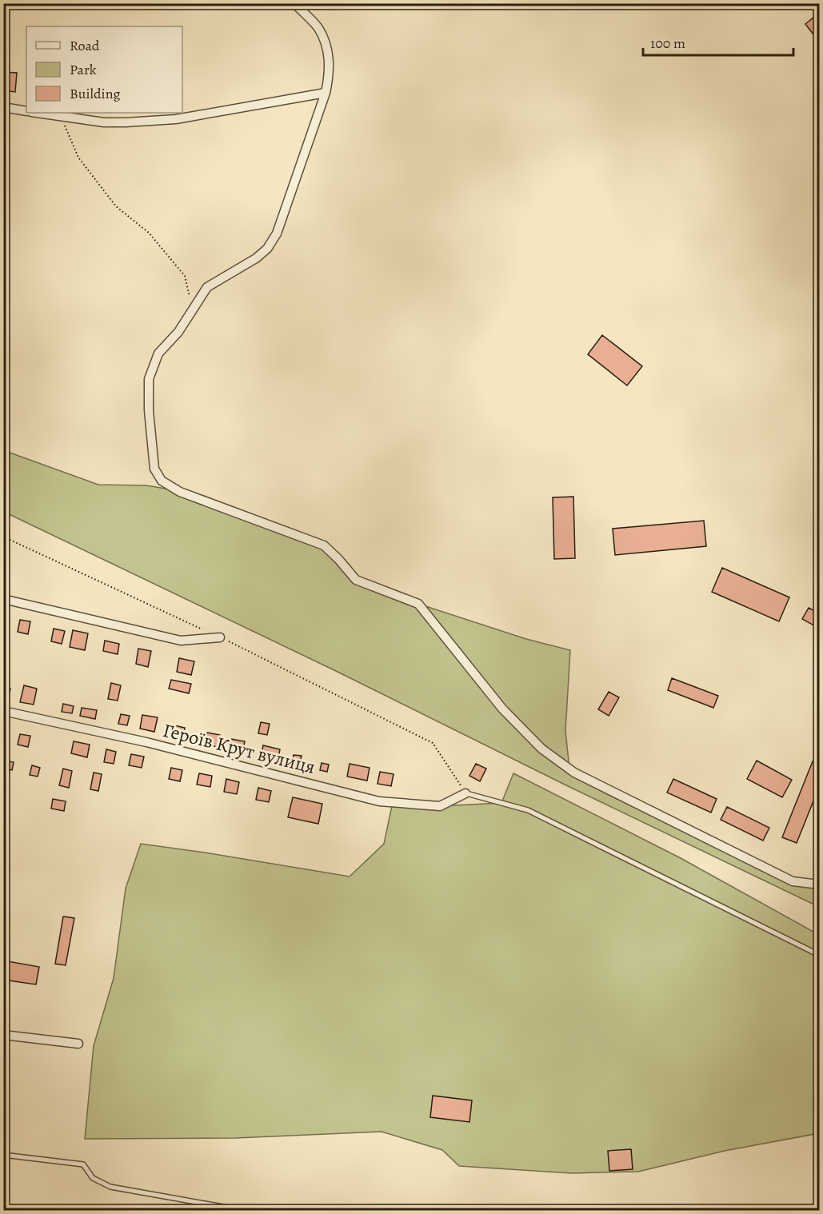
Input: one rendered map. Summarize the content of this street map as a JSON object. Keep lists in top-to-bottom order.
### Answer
{
  "streets": {
    "street": ["Героїв Крут вулиця"]
  },
  "legend": ["Road", "Park", "Building"],
  "scale_bar": "100 m"
}
